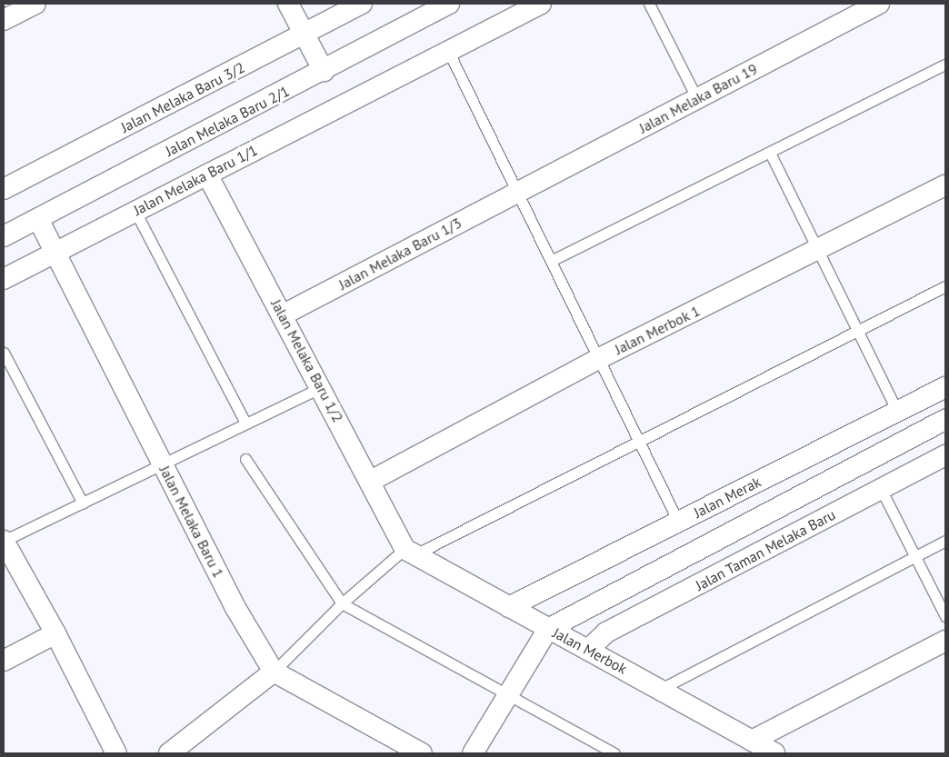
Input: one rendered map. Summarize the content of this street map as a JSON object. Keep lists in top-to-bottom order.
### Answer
{
  "streets": {
    "street": [
      "Jalan Melaka Baru 3/2",
      "Jalan Melaka Baru 19",
      "Jalan Melaka Baru 2/1",
      "Jalan Melaka Baru 1/1",
      "Jalan Melaka Baru 1/3",
      "Jalan Merbok 1",
      "Jalan Melaka Baru 1/2",
      "Jalan Merak",
      "Jalan Melaka Baru 1",
      "Jalan Taman Melaka Baru",
      "Jalan Merbok"
    ]
  },
  "crossings": [
    ["Jalan Melaka Baru 19", "Jalan Melaka Baru 1/3"],
    ["Jalan Melaka Baru 2/1", "Jalan Melaka Baru 1"],
    ["Jalan Melaka Baru 1/1", "Jalan Melaka Baru 1/2"],
    ["Jalan Melaka Baru 1/1", "Jalan Melaka Baru 1"],
    ["Jalan Melaka Baru 1/3", "Jalan Melaka Baru 1/2"],
    ["Jalan Merbok 1", "Jalan Melaka Baru 1/2"],
    ["Jalan Melaka Baru 1/2", "Jalan Merbok"],
    ["Jalan Merak", "Jalan Merbok"],
    ["Jalan Taman Melaka Baru", "Jalan Merbok"]
  ]
}
